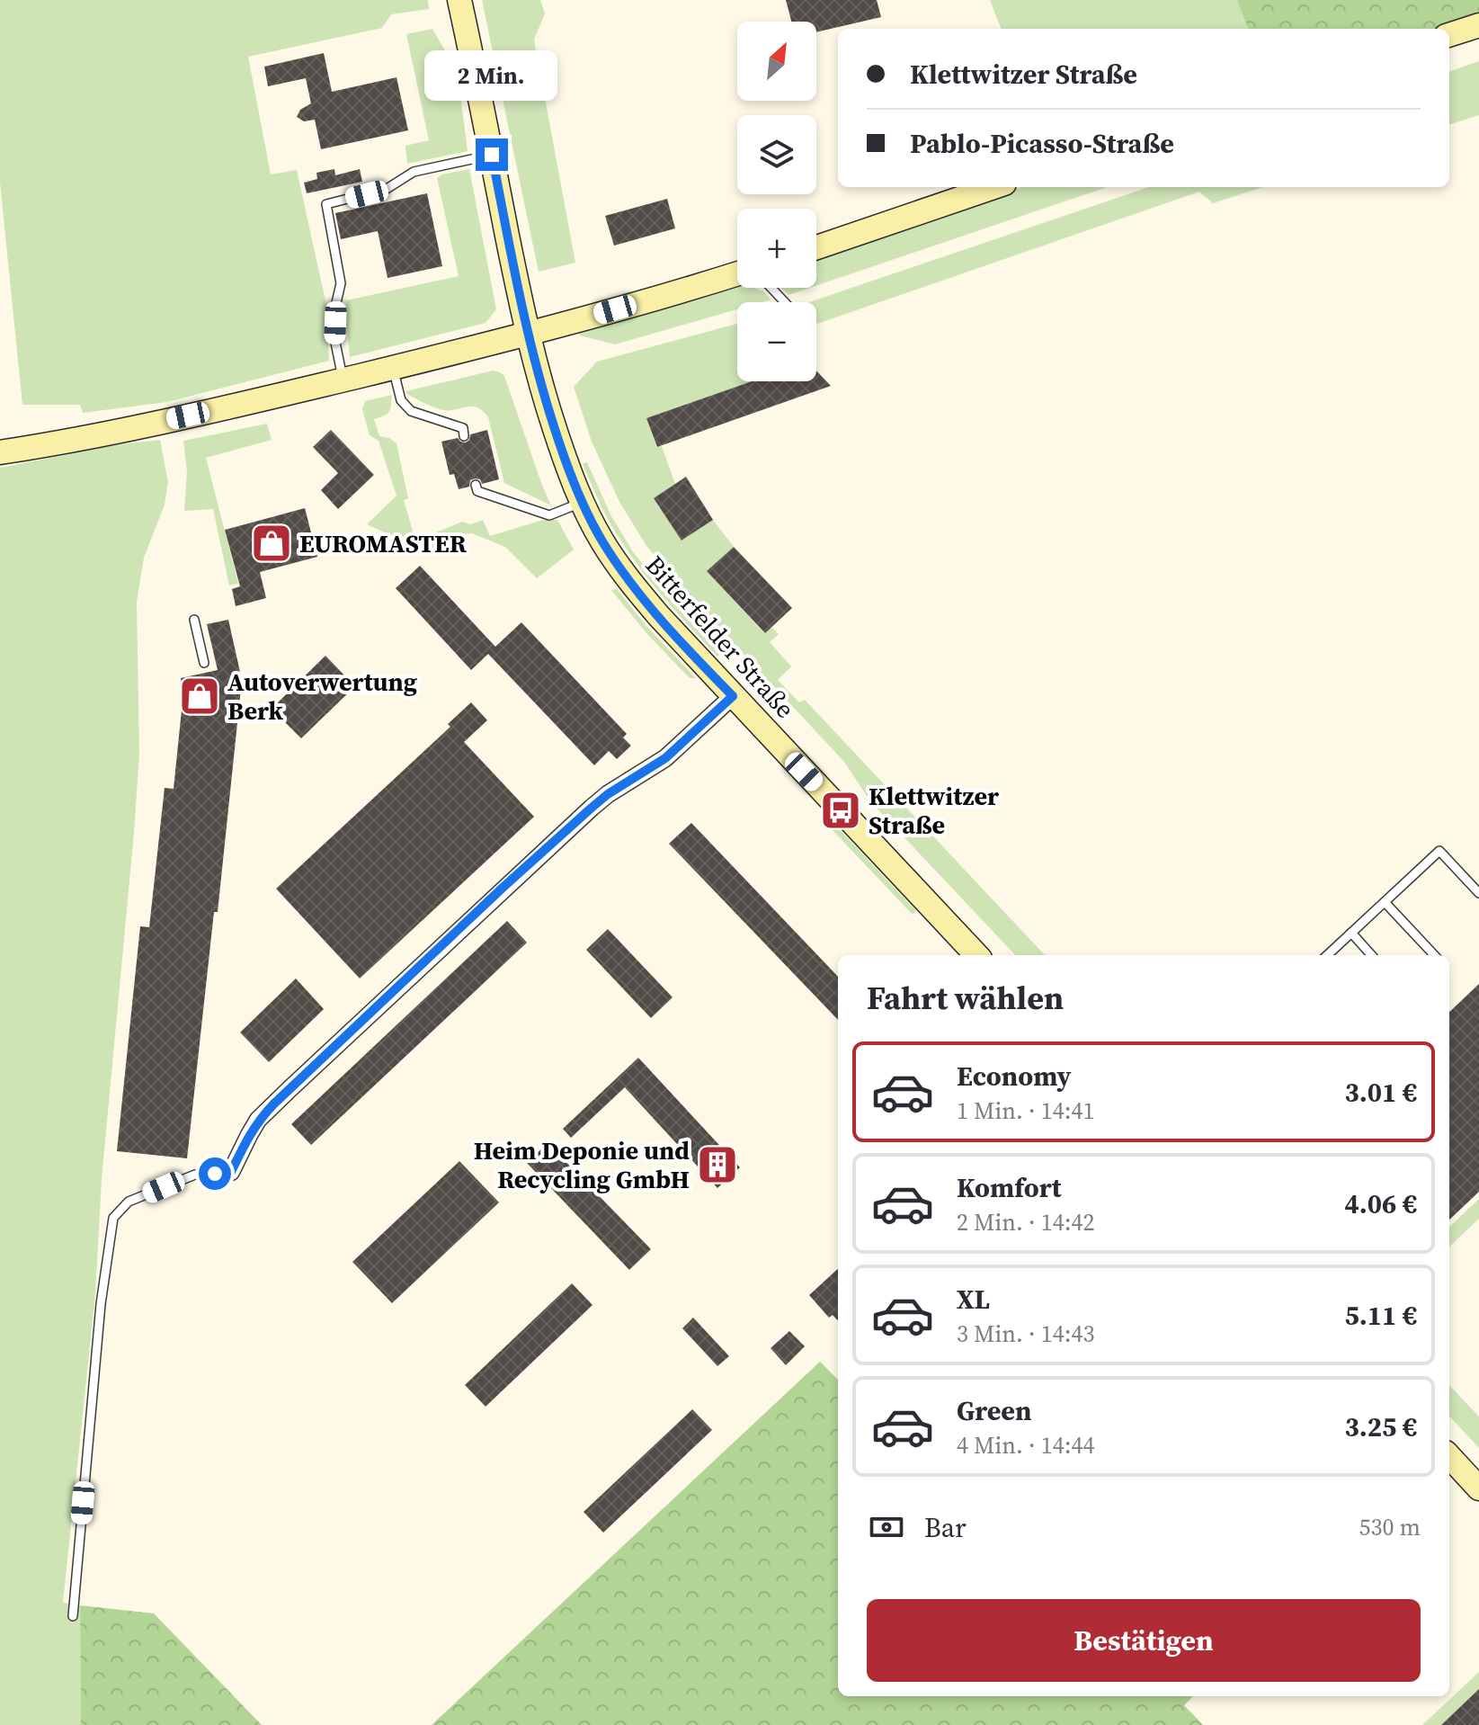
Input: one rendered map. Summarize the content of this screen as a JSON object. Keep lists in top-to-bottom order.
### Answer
{
  "streets": {
    "main road": ["Bitterfelder Straße"]
  },
  "places": {
    "shop": ["EUROMASTER", "Autoverwertung Berk"],
    "bus stop": ["Klettwitzer Straße"],
    "building": ["Heim Deponie und Recycling GmbH"]
  },
  "north": "top right",
  "page": {
    "map_buttons": ["+", "−"],
    "banner": ["Klettwitzer Straße", "Pablo-Picasso-Straße"],
    "bubble": "2 Min.",
    "heading": "Fahrt wählen",
    "list": [
      {
        "name": "Economy",
        "note": "1 Min. · 14:41",
        "value": "3.01 €"
      },
      {
        "name": "Komfort",
        "note": "2 Min. · 14:42",
        "value": "4.06 €"
      },
      {
        "name": "XL",
        "note": "3 Min. · 14:43",
        "value": "5.11 €"
      },
      {
        "name": "Green",
        "note": "4 Min. · 14:44",
        "value": "3.25 €"
      }
    ],
    "pay": ["Bar", "530 m"],
    "buttons": "Bestätigen"
  }
}
